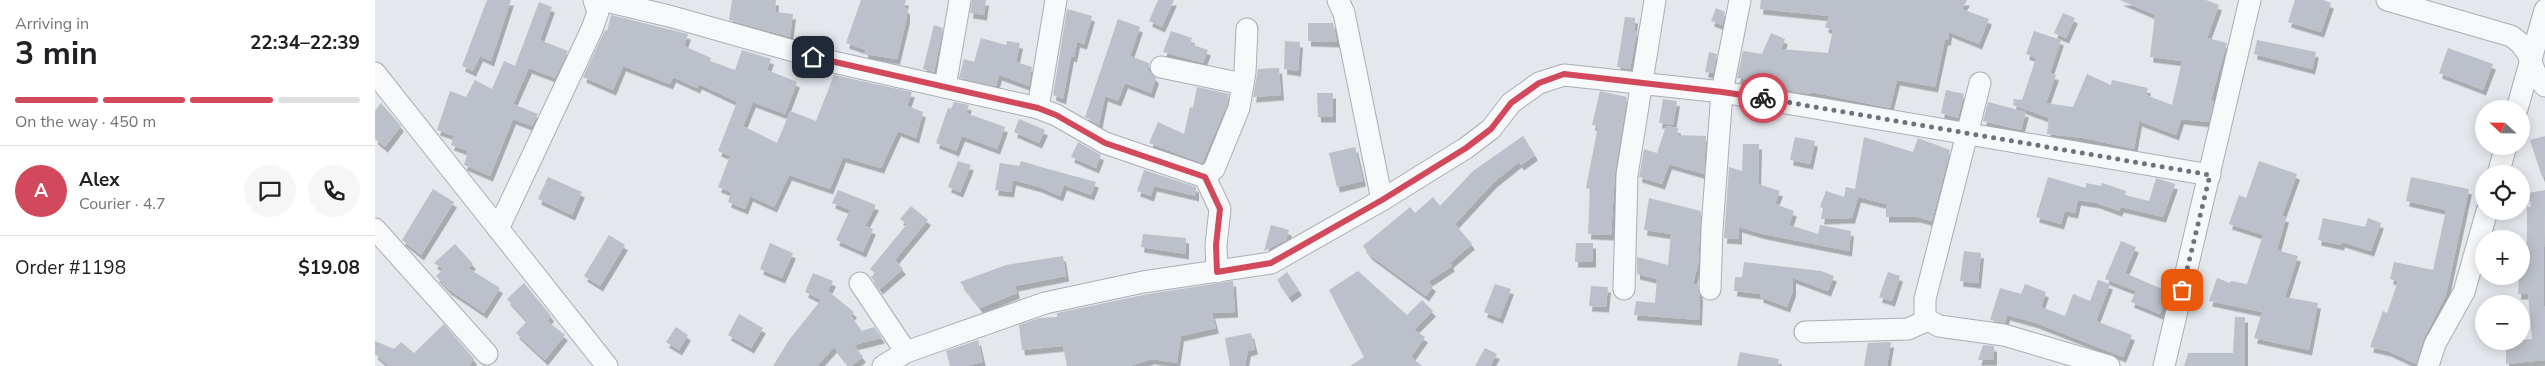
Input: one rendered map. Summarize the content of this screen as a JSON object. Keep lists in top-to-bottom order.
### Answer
{
  "north": "left",
  "page": {
    "heading": ["3 min", "Arriving in", "22:34–22:39"],
    "panel": [
      "Alex",
      "Courier · 4.7",
      "Order #1198",
      "$19.08"
    ],
    "bar": "On the way · 450 m",
    "map_buttons": ["+", "−"],
    "round": "A"
  }
}
